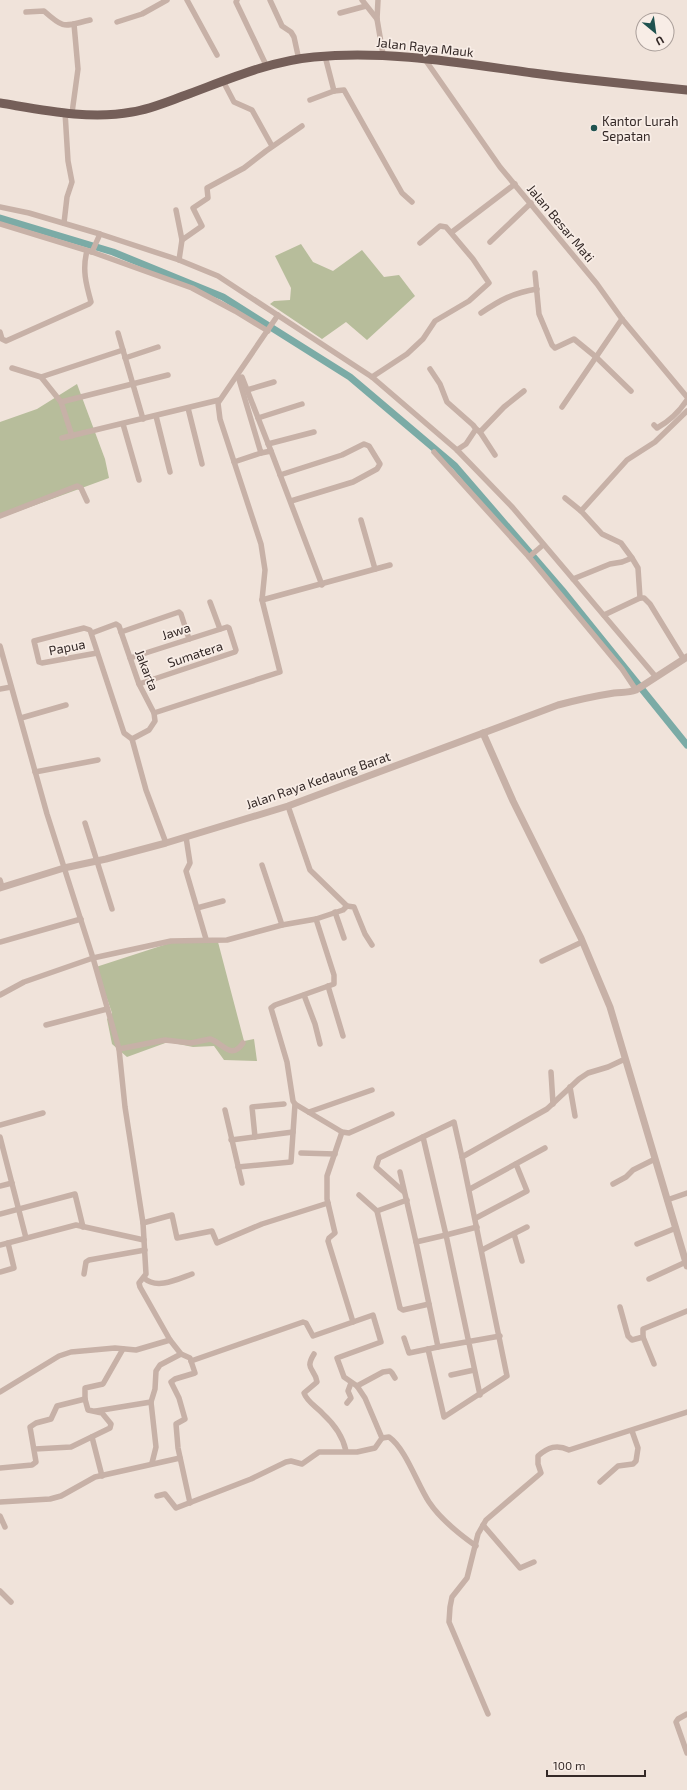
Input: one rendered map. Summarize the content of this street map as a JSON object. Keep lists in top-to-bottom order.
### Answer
{
  "streets": {
    "main road": ["Jalan Raya Mauk"],
    "street": [
      "Jalan Besar Mati",
      "Jawa",
      "Papua",
      "Sumatera",
      "Jakarta",
      "Jalan Raya Kedaung Barat"
    ]
  },
  "crossings": [
    ["Jalan Raya Mauk", "Jalan Besar Mati"],
    ["Jawa", "Sumatera"],
    ["Jawa", "Jakarta"],
    ["Sumatera", "Jakarta"]
  ],
  "places": ["Kantor Lurah Sepatan"],
  "scale_bar": "100 m",
  "north": "bottom right"
}
